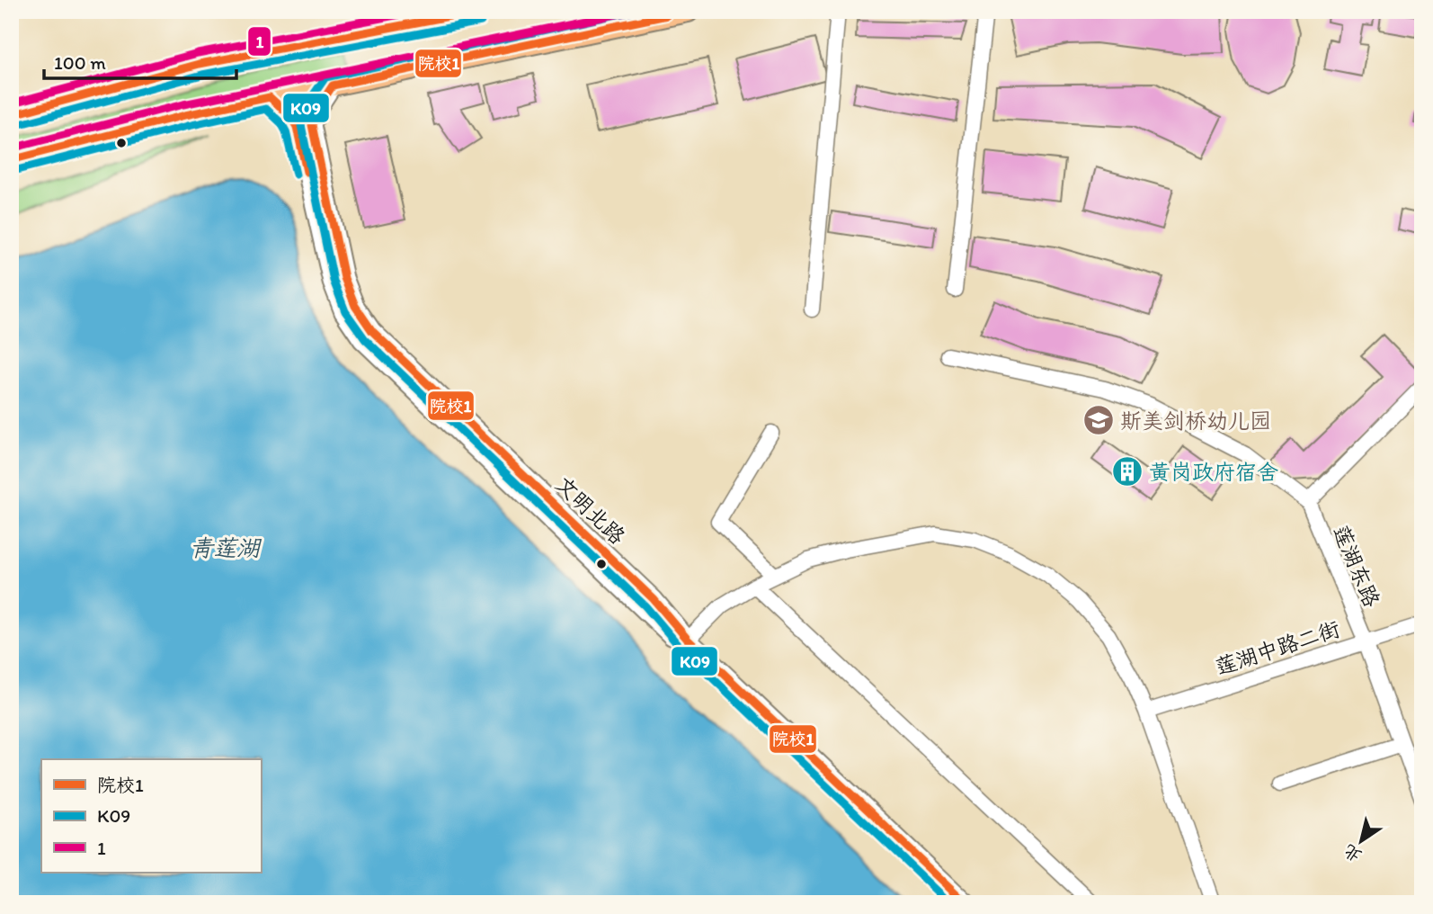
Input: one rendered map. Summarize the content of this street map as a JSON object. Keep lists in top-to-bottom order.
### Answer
{
  "streets": {
    "street": ["文明北路", "莲湖东路", "莲湖中路二街"]
  },
  "crossings": [
    ["莲湖东路", "莲湖中路二街"]
  ],
  "water": ["青莲湖"],
  "places": {
    "school or university": ["斯美剑桥幼儿园"],
    "building": ["黄岗政府宿舍"]
  },
  "lines": ["transit line 院校1", "transit line K09", "transit line 1"],
  "legend": ["院校1", "K09", "1"],
  "scale_bar": "100 m",
  "north": "bottom left"
}
